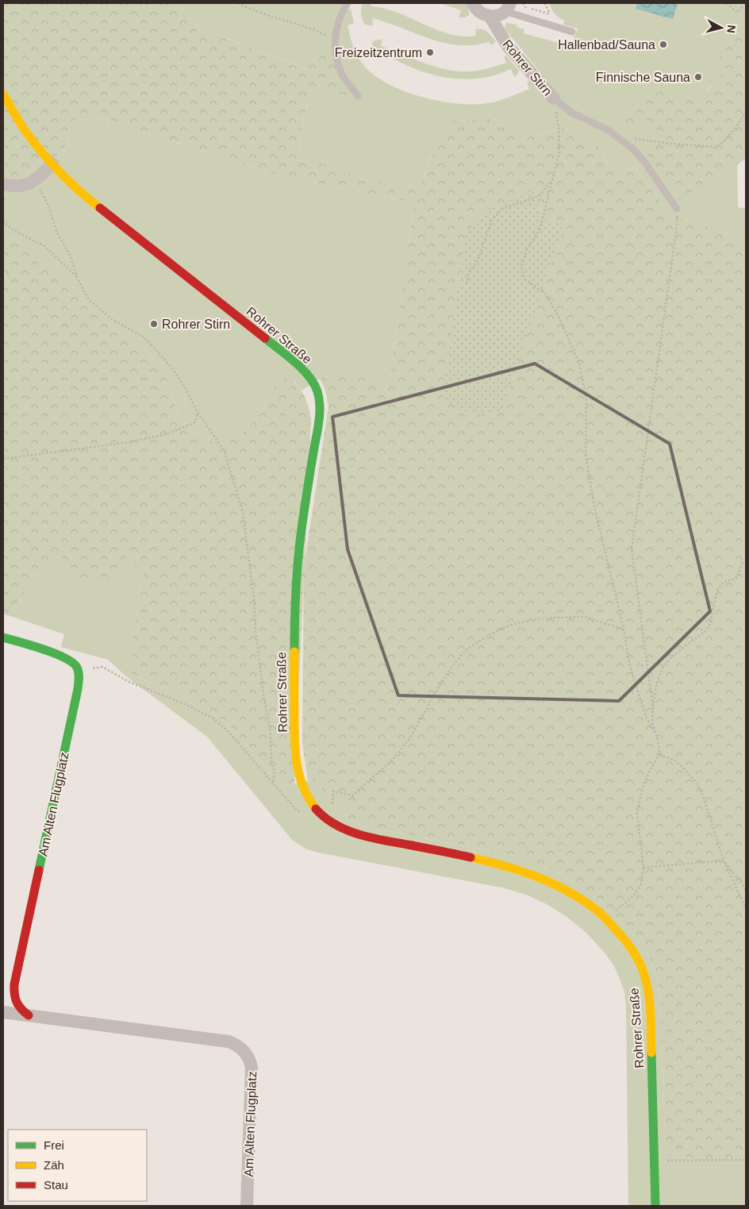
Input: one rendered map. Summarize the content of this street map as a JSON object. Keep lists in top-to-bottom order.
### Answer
{
  "streets": {
    "main road": ["Rohrer Straße", "Am Alten Flugplatz"],
    "street": ["Rohrer Stirn"]
  },
  "places": [
    "Hallenbad/Sauna",
    "Freizeitzentrum",
    "Finnische Sauna",
    "Rohrer Stirn"
  ],
  "legend": ["Frei", "Zäh", "Stau"],
  "north": "right"
}
